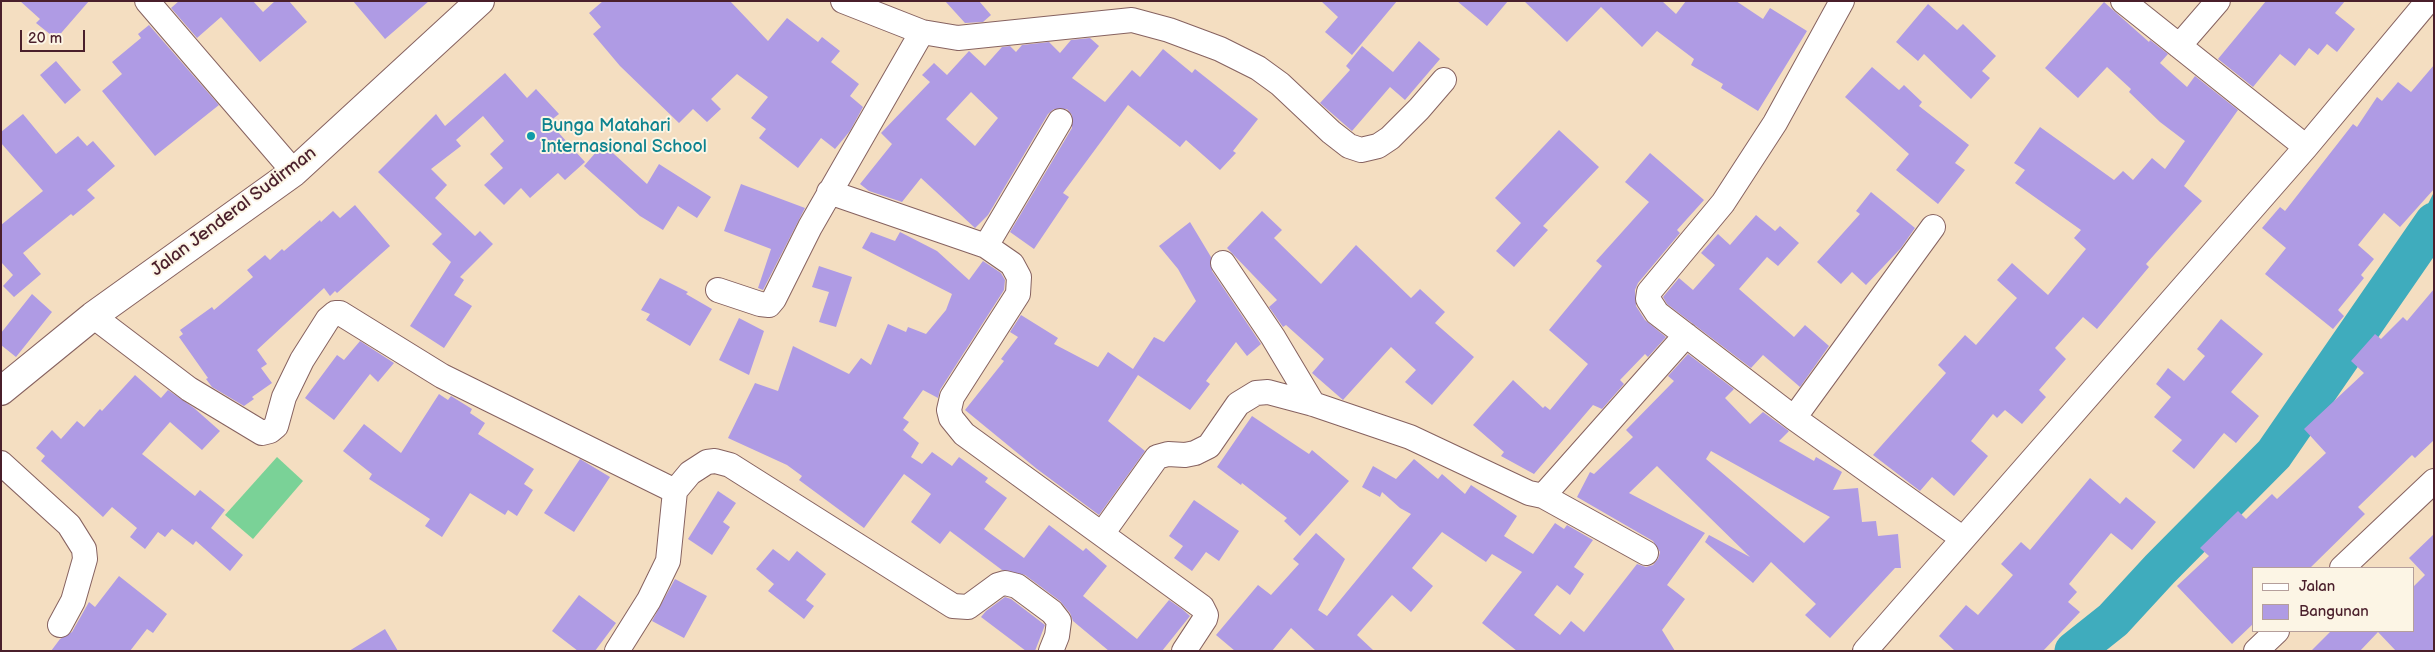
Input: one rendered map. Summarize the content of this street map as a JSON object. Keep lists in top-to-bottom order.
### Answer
{
  "streets": {
    "street": ["Jalan Jenderal Sudirman"]
  },
  "places": ["Bunga Matahari Internasional School"],
  "legend": ["Jalan", "Bangunan"],
  "scale_bar": "20 m"
}
